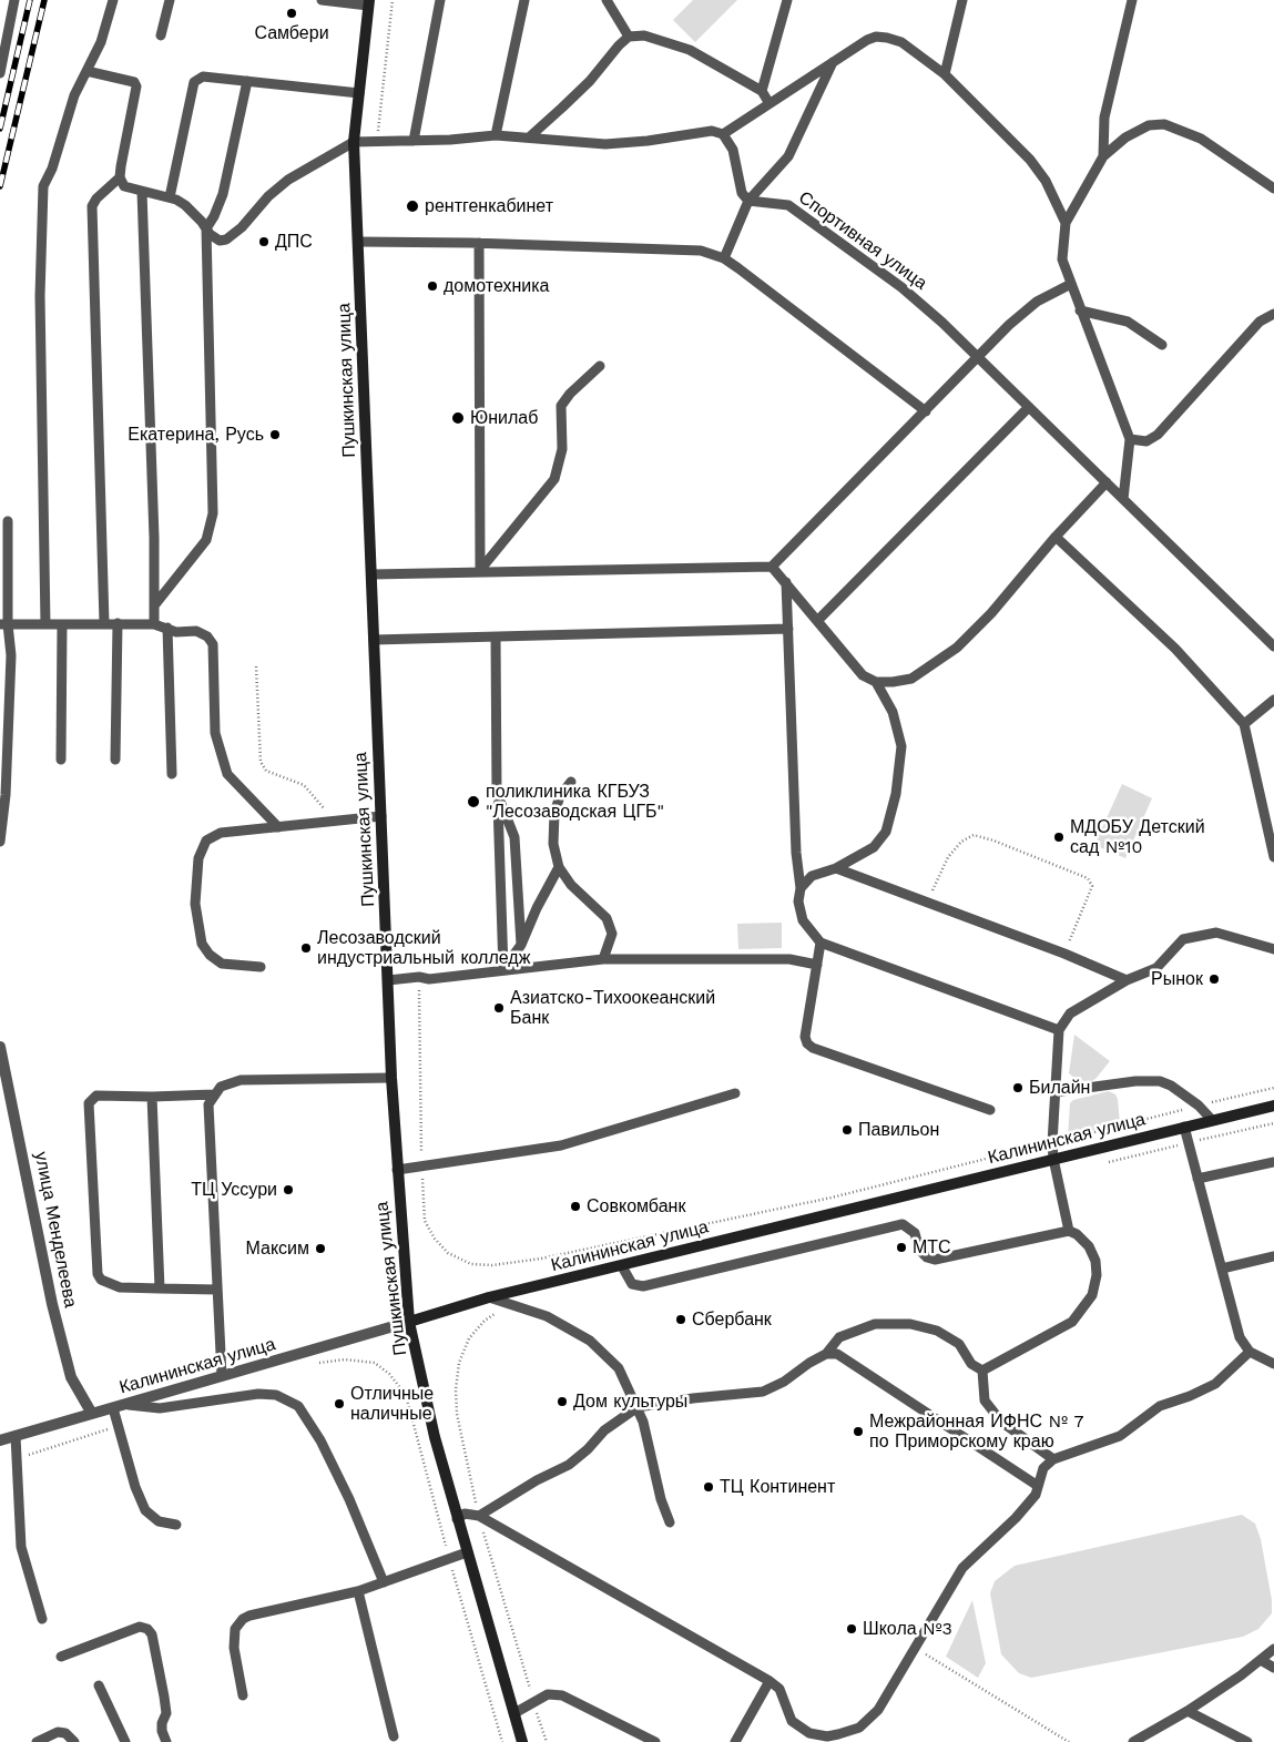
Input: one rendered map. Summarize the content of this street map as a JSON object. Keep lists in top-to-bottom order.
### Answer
{
  "streets": {
    "main road": ["Пушкинская улица", "Калининская улица"],
    "street": ["улица Менделеева"],
    "lane": ["Спортивная улица"]
  },
  "crossings": [
    ["Пушкинская улица", "Калининская улица"],
    ["Калининская улица", "улица Менделеева"]
  ],
  "places": [
    "Самбери",
    "рентгенкабинет",
    "ДПС",
    "домотехника",
    "Юнилаб",
    "Екатерина, Русь",
    "поликлиника КГБУЗ \"Лесозаводская ЦГБ\"",
    "МДОБУ Детский сад №10",
    "Лесозаводский индустриальный колледж",
    "Рынок",
    "Азиатско-Тихоокеанский Банк",
    "Билайн",
    "Павильон",
    "ТЦ Уссури",
    "Совкомбанк",
    "МТС",
    "Максим",
    "Сбербанк",
    "Дом культуры",
    "Отличные наличные",
    "Межрайонная ИФНС № 7 по Приморскому краю",
    "ТЦ Континент",
    "Школа №3"
  ]
}
